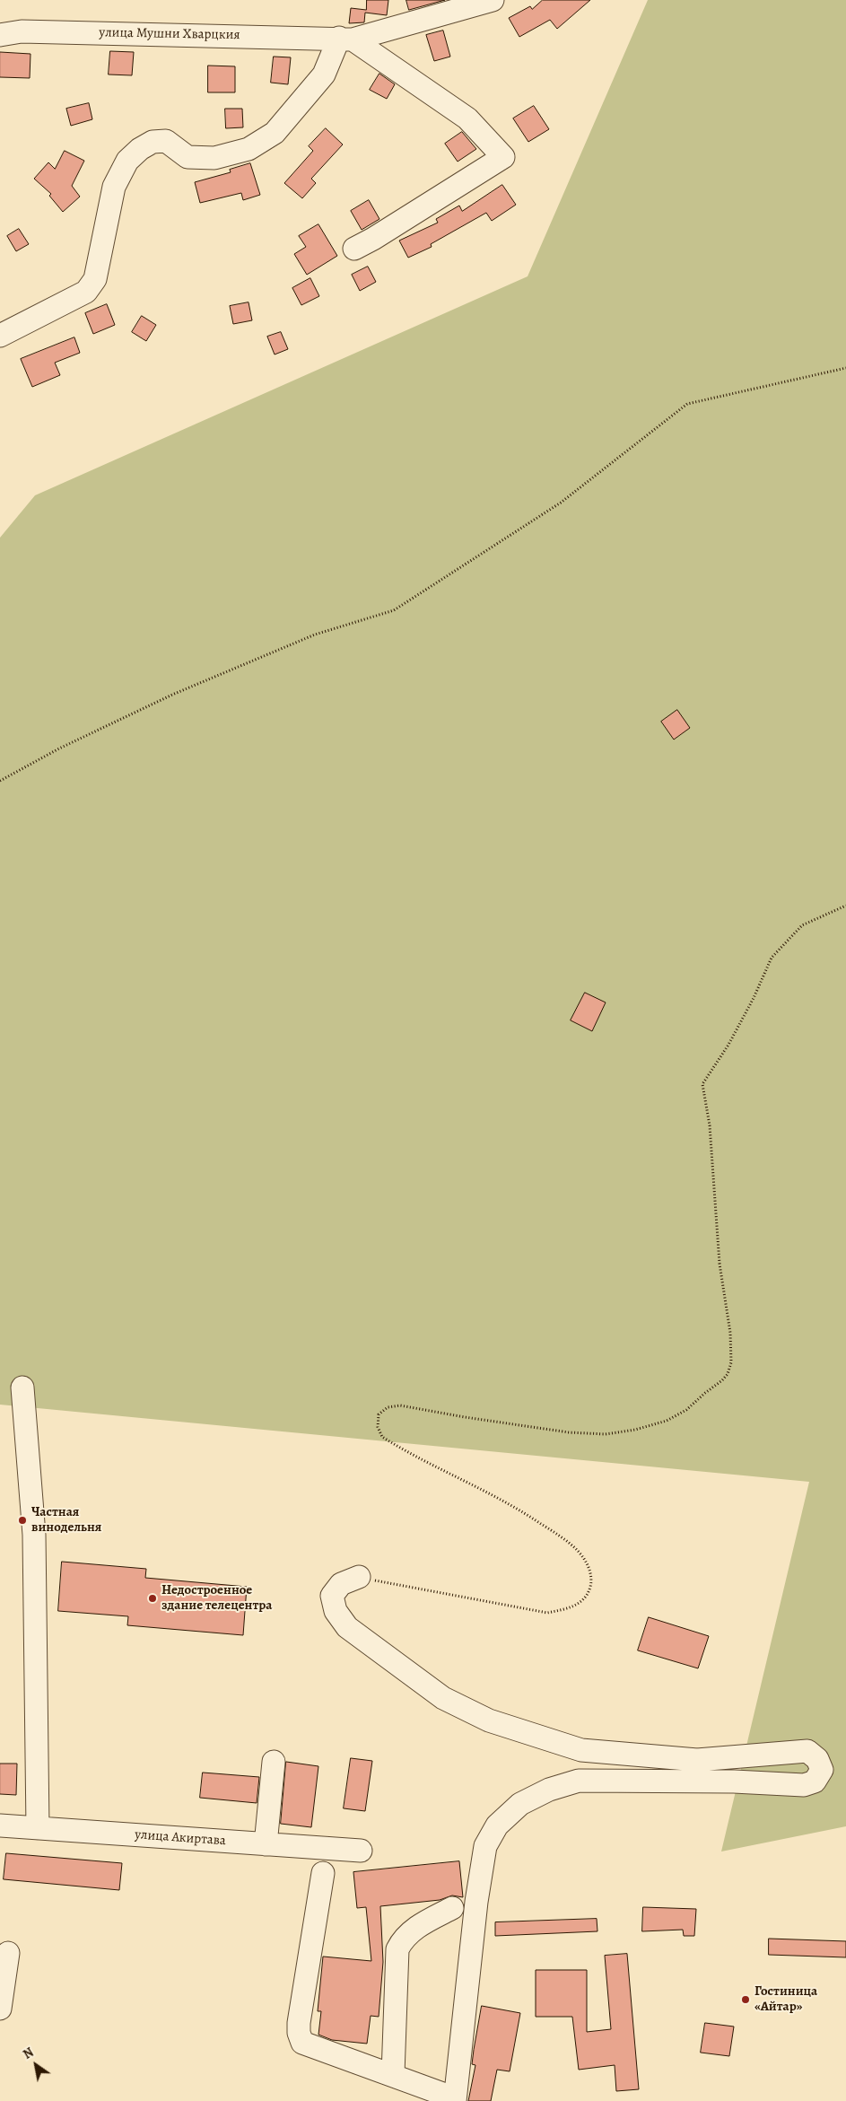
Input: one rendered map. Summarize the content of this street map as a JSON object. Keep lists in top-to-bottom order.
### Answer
{
  "streets": {
    "street": ["улица Мушни Хварцкия", "улица Акиртава"]
  },
  "places": ["Частная винодельня", "Недостроенное здание телецентра", "Гостиница «Айтар»"],
  "north": "top left"
}
